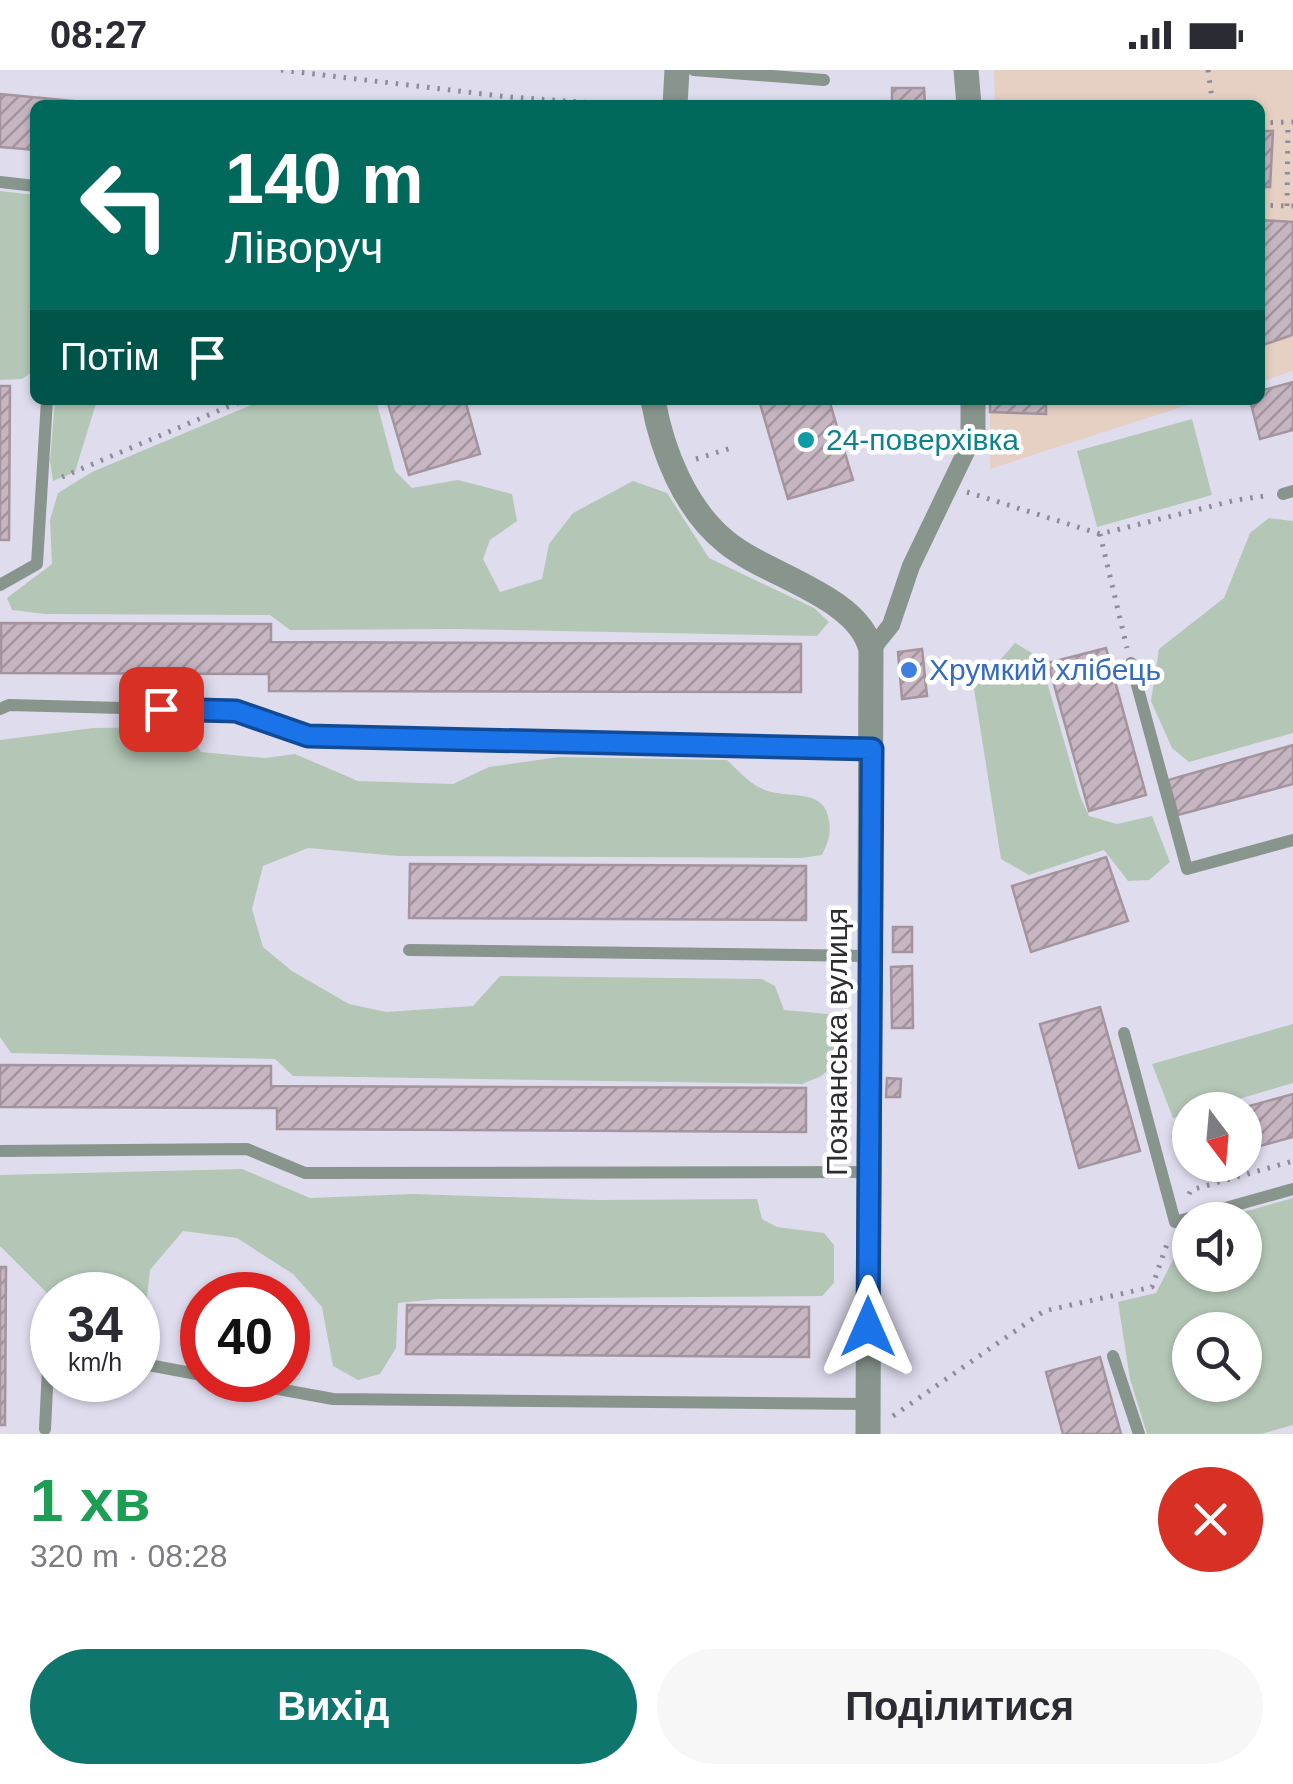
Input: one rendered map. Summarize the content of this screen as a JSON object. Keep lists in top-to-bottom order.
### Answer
{
  "streets": {
    "street": ["Познанська вулиця"]
  },
  "places": ["24-поверхівка", "Хрумкий хлібець"],
  "north": "bottom",
  "page": {
    "status": "08:27",
    "turn": ["140 m", "Ліворуч"],
    "then": "Потім",
    "speed": "34 km/h",
    "limit": "40",
    "heading": ["1 хв", "320 m · 08:28"],
    "buttons": ["Вихід", "Поділитися"]
  }
}
